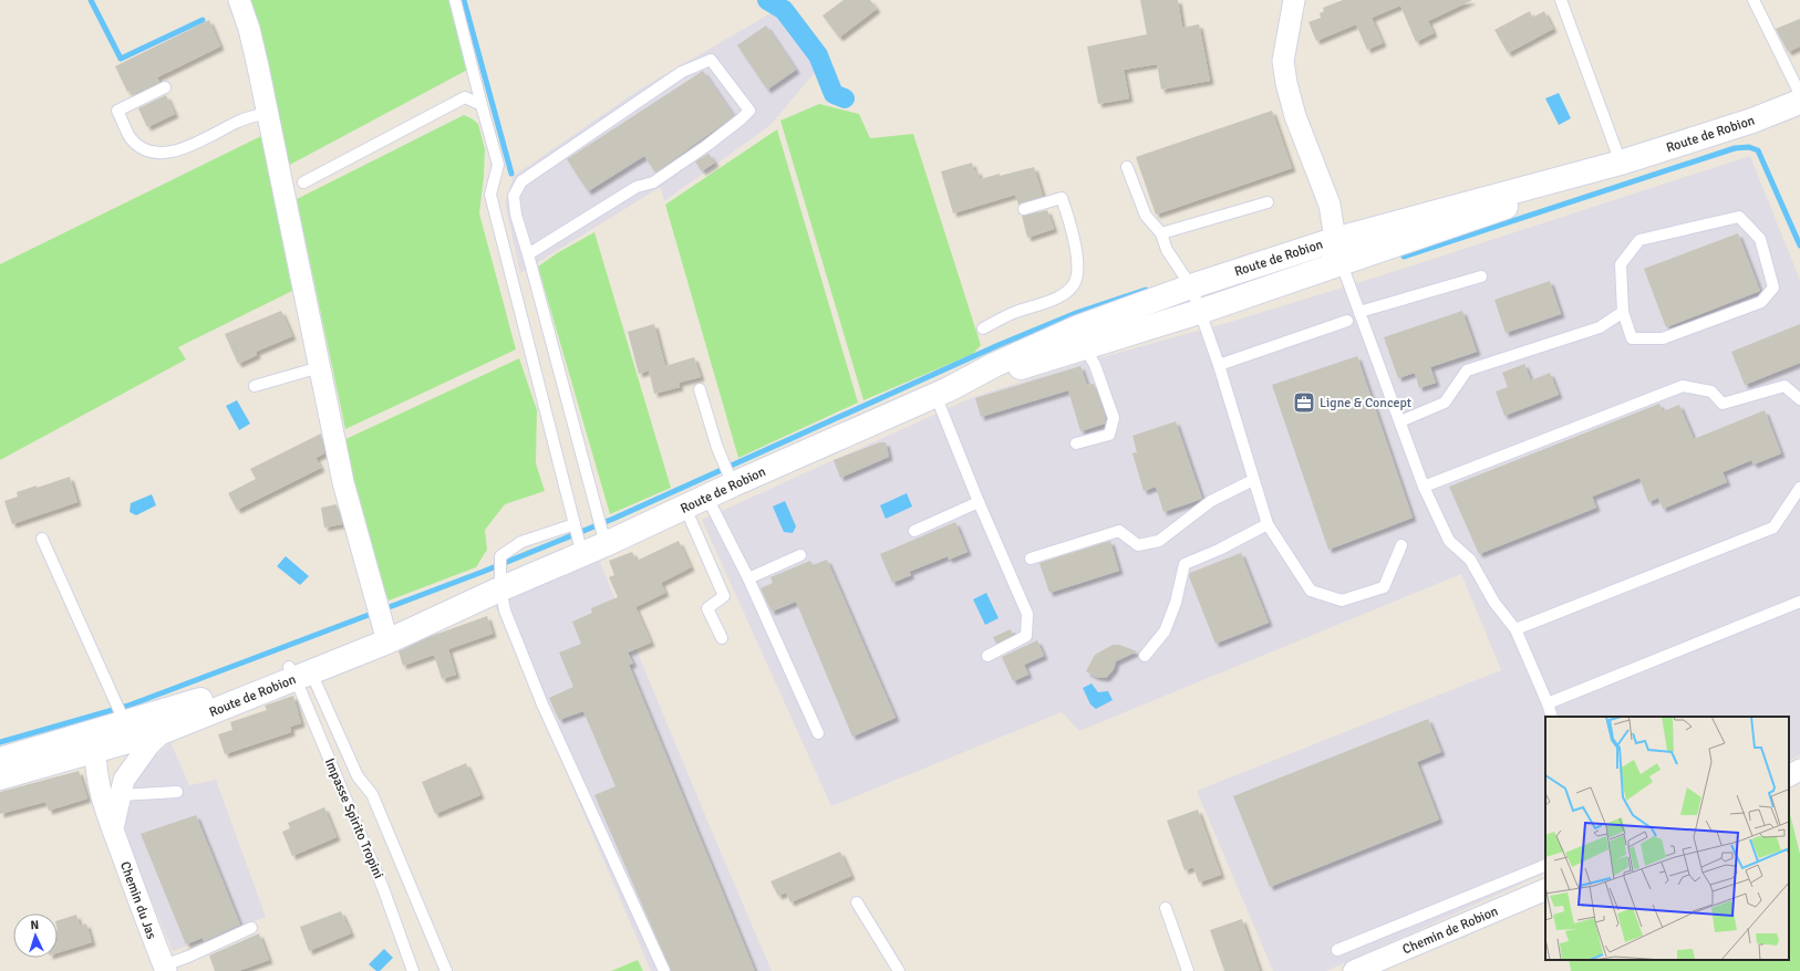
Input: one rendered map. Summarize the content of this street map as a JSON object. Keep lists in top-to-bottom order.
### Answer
{
  "streets": {
    "main road": ["Route de Robion"],
    "street": ["Chemin du Jas", "Chemin de Robion"],
    "lane": ["Impasse Spirito Tropini"]
  },
  "crossings": [
    ["Route de Robion", "Impasse Spirito Tropini"],
    ["Route de Robion", "Chemin du Jas"]
  ],
  "places": {
    "office": ["Ligne & Concept"]
  },
  "north": "top"
}
